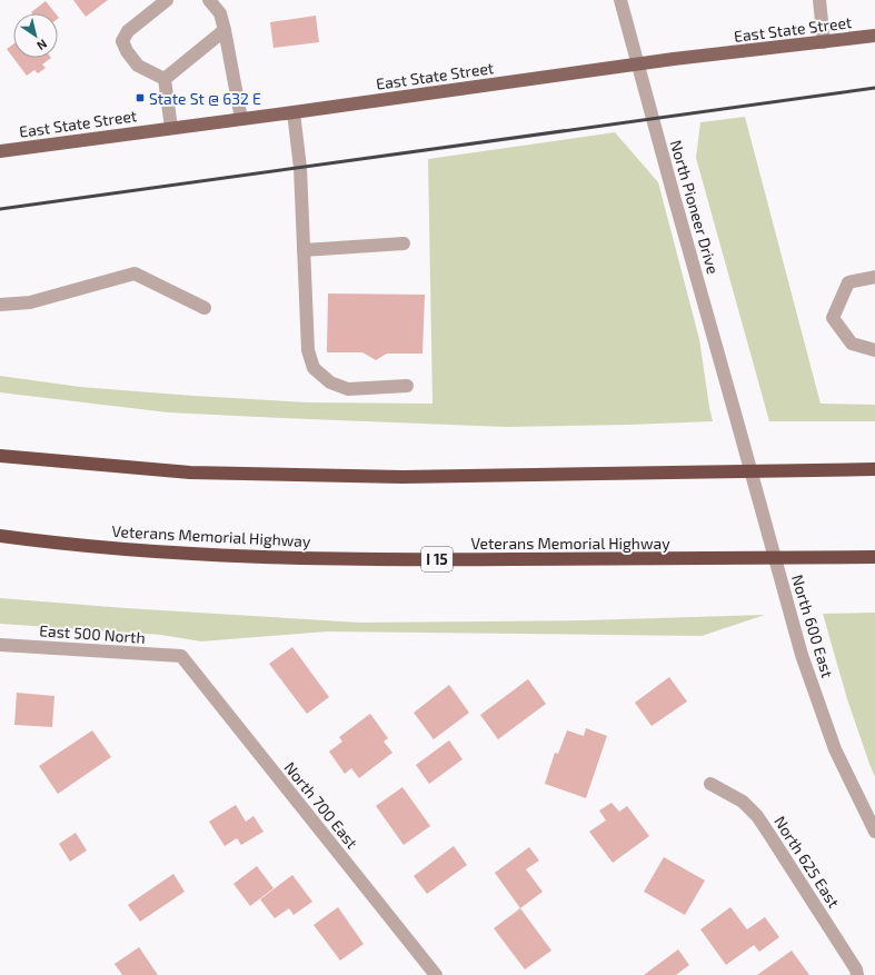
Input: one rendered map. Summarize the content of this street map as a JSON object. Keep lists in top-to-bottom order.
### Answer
{
  "streets": {
    "highway": ["Veterans Memorial Highway", "I 15"],
    "main road": ["East State Street"],
    "street": [
      "North Pioneer Drive",
      "North 600 East",
      "East 500 North",
      "North 700 East",
      "North 625 East"
    ]
  },
  "crossings": [
    ["North Pioneer Drive", "North 600 East"],
    ["East 500 North", "North 700 East"]
  ],
  "places": {
    "transit": ["State St @ 632 E"]
  },
  "north": "bottom right"
}
